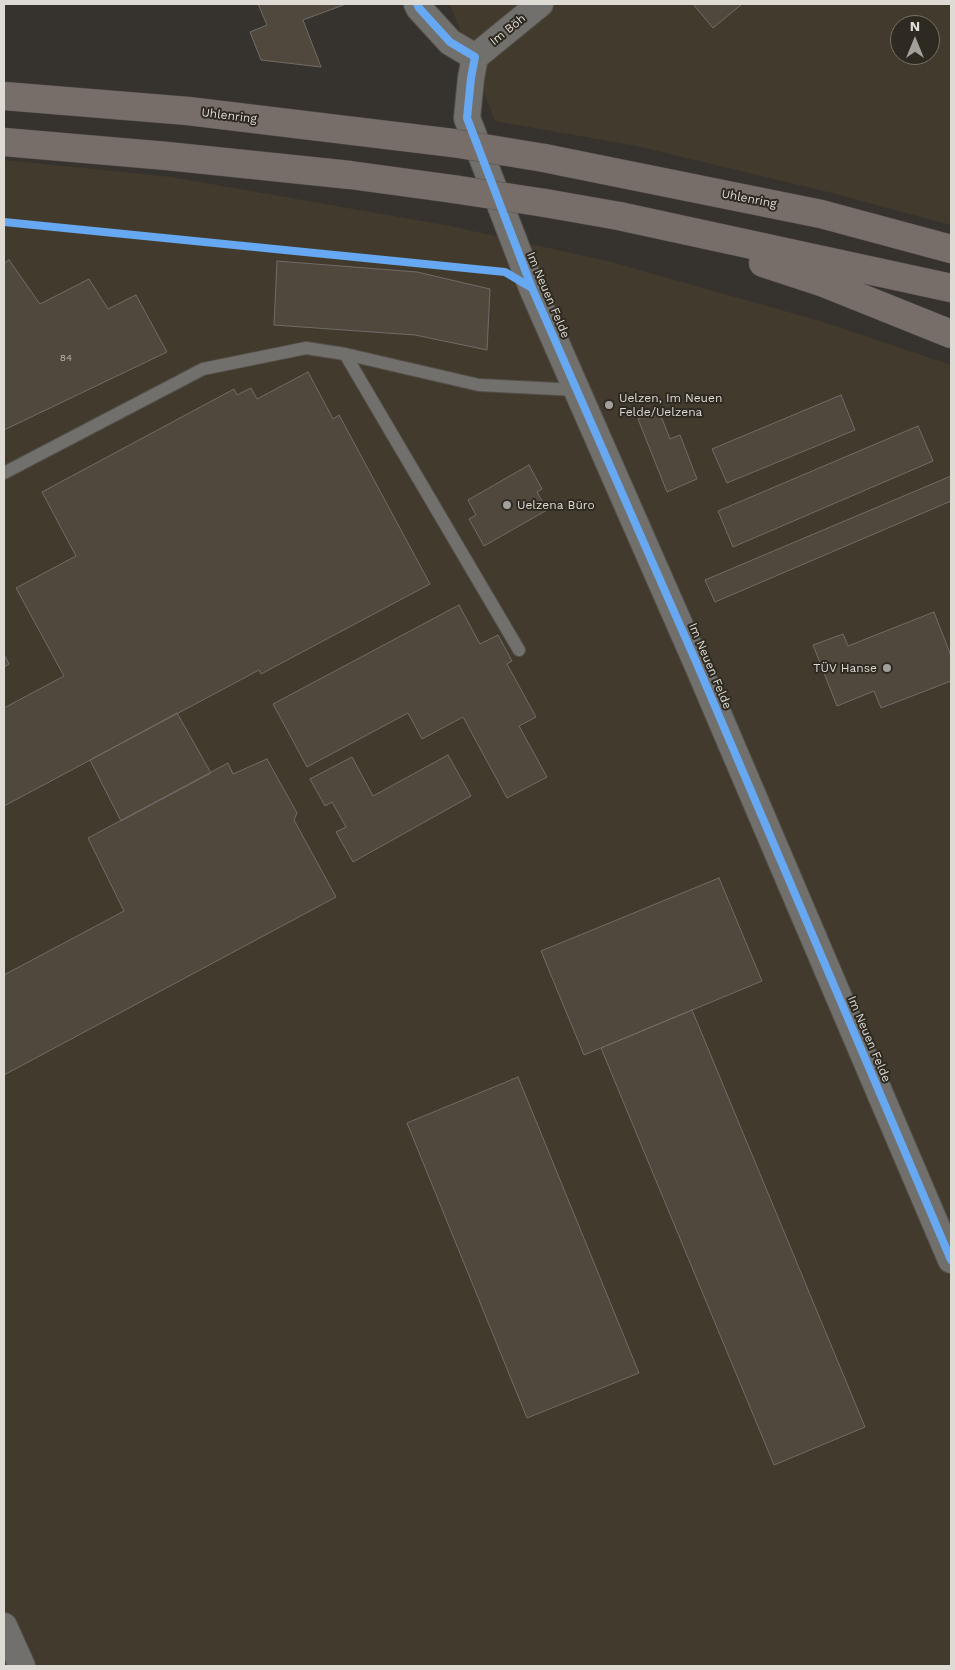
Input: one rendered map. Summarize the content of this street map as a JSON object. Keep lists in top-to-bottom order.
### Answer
{
  "streets": {
    "highway": ["Uhlenring"],
    "street": ["Im Böh", "Im Neuen Felde"]
  },
  "crossings": [
    ["Im Böh", "Im Neuen Felde"]
  ],
  "places": ["Uelzen, Im Neuen Felde/Uelzena", "Uelzena Büro", "TÜV Hanse"],
  "house_numbers": ["84"],
  "north": "top"
}
